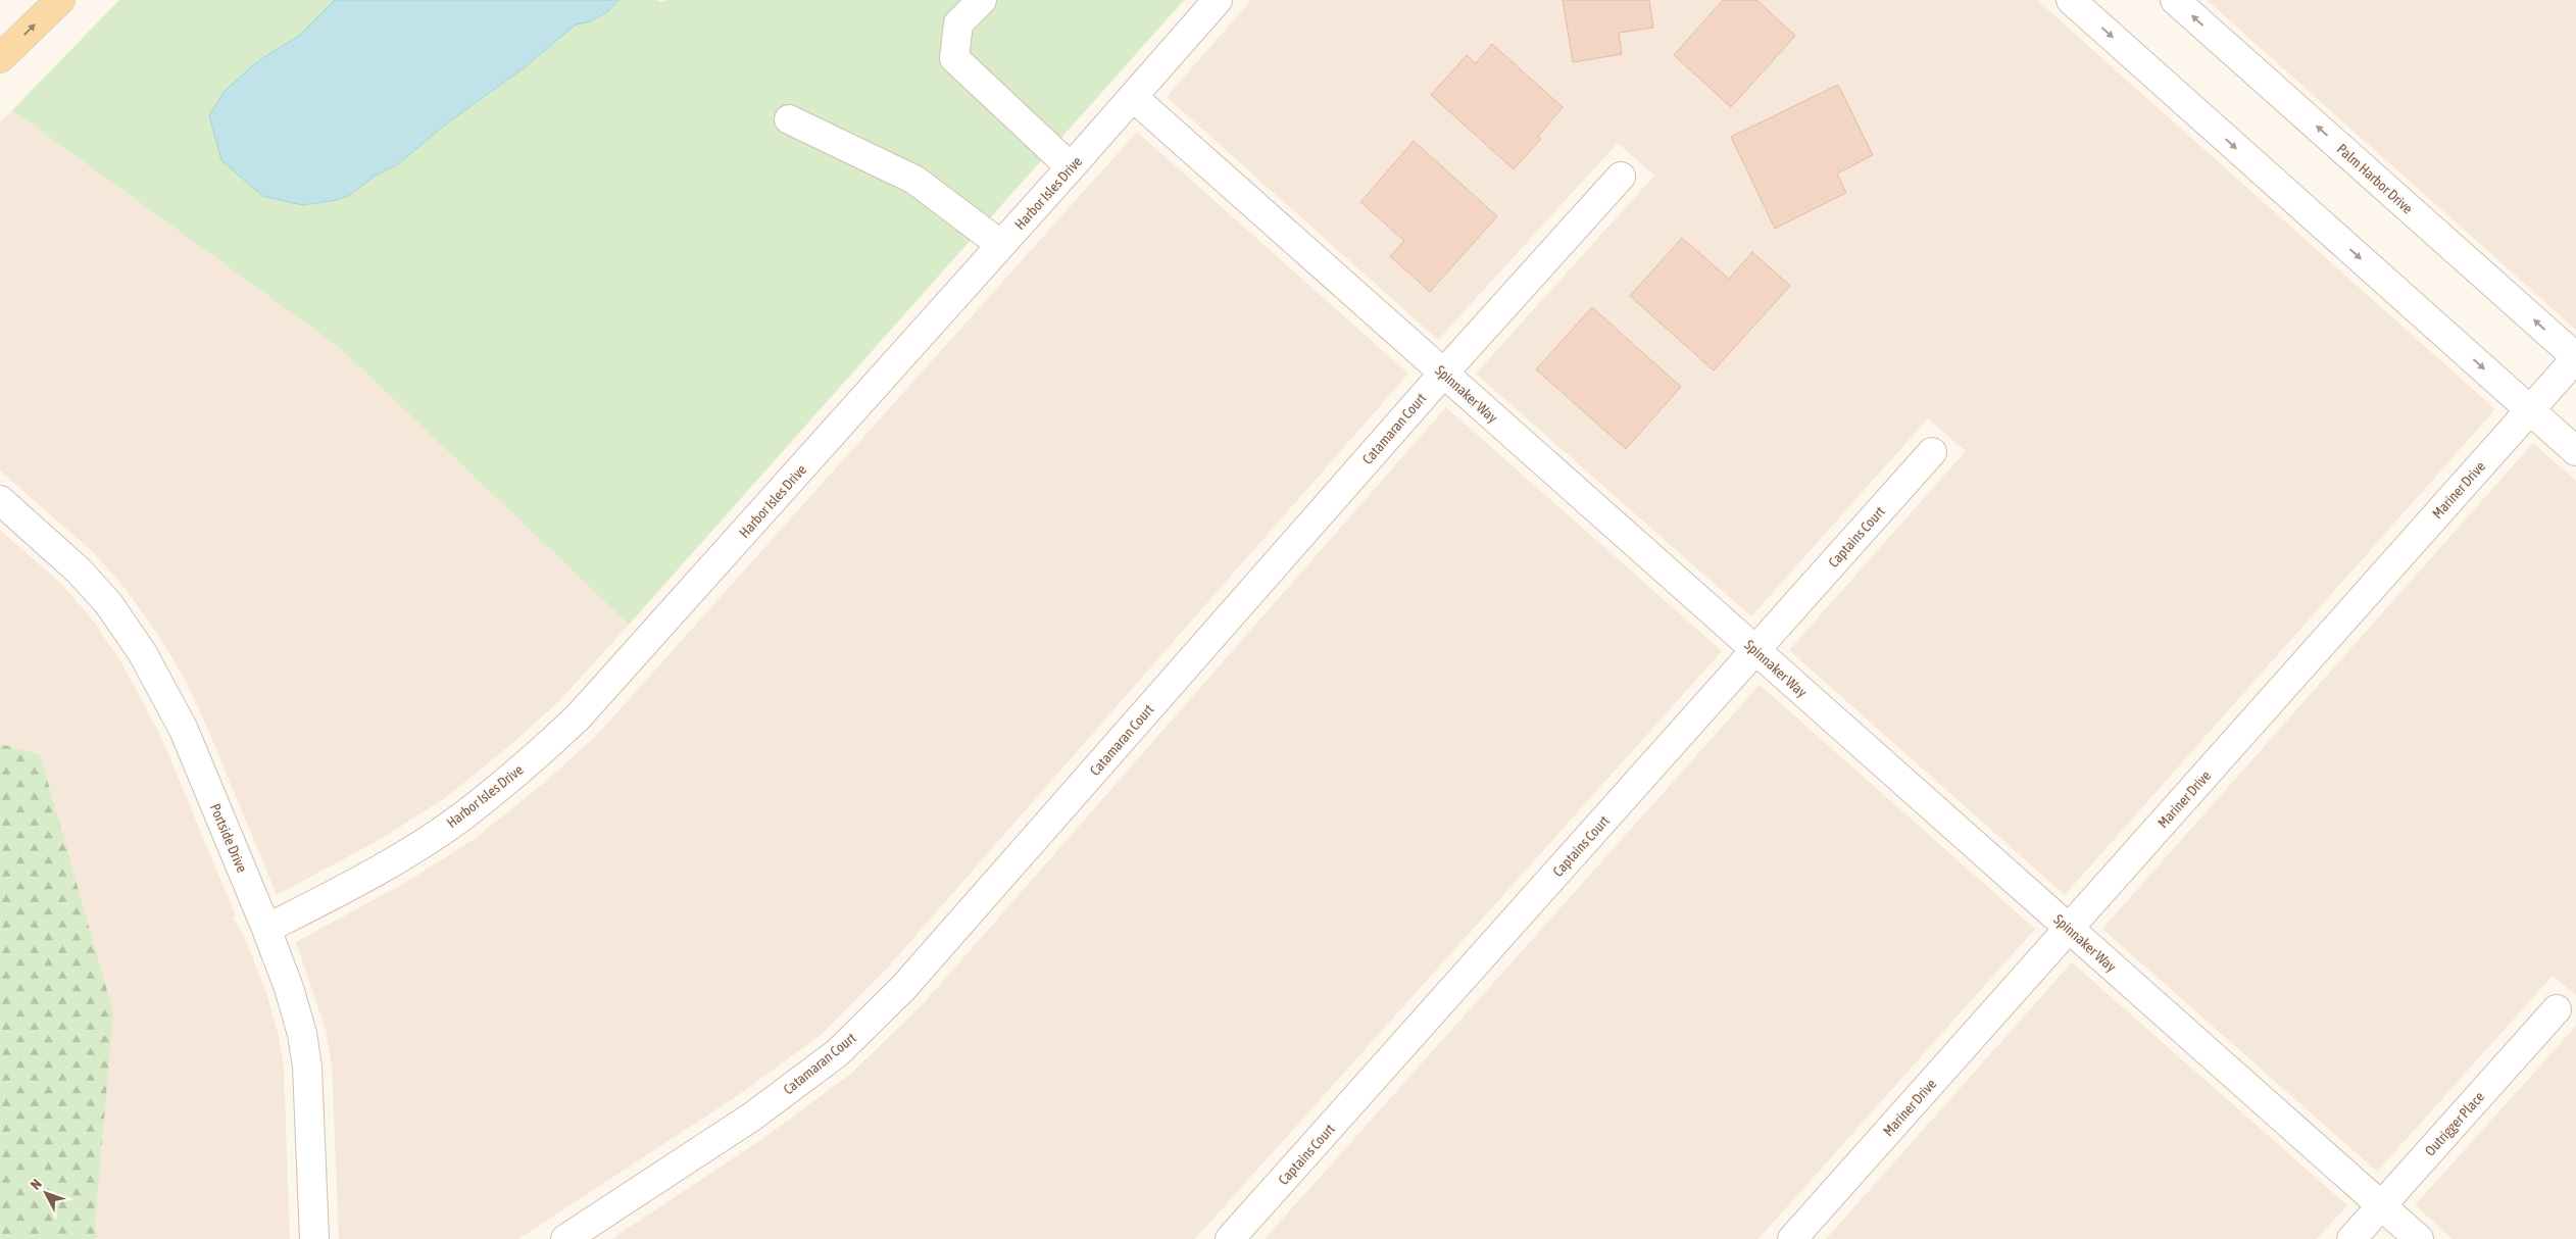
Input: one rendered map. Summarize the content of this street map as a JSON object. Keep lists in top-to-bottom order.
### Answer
{
  "streets": {
    "street": [
      "Palm Harbor Drive",
      "Harbor Isles Drive",
      "Spinnaker Way",
      "Catamaran Court",
      "Mariner Drive",
      "Captains Court",
      "Portside Drive",
      "Outrigger Place"
    ]
  },
  "crossings": [
    ["Palm Harbor Drive", "Mariner Drive"],
    ["Harbor Isles Drive", "Spinnaker Way"],
    ["Harbor Isles Drive", "Portside Drive"],
    ["Spinnaker Way", "Catamaran Court"],
    ["Spinnaker Way", "Mariner Drive"],
    ["Spinnaker Way", "Captains Court"],
    ["Spinnaker Way", "Outrigger Place"]
  ],
  "north": "top left"
}
